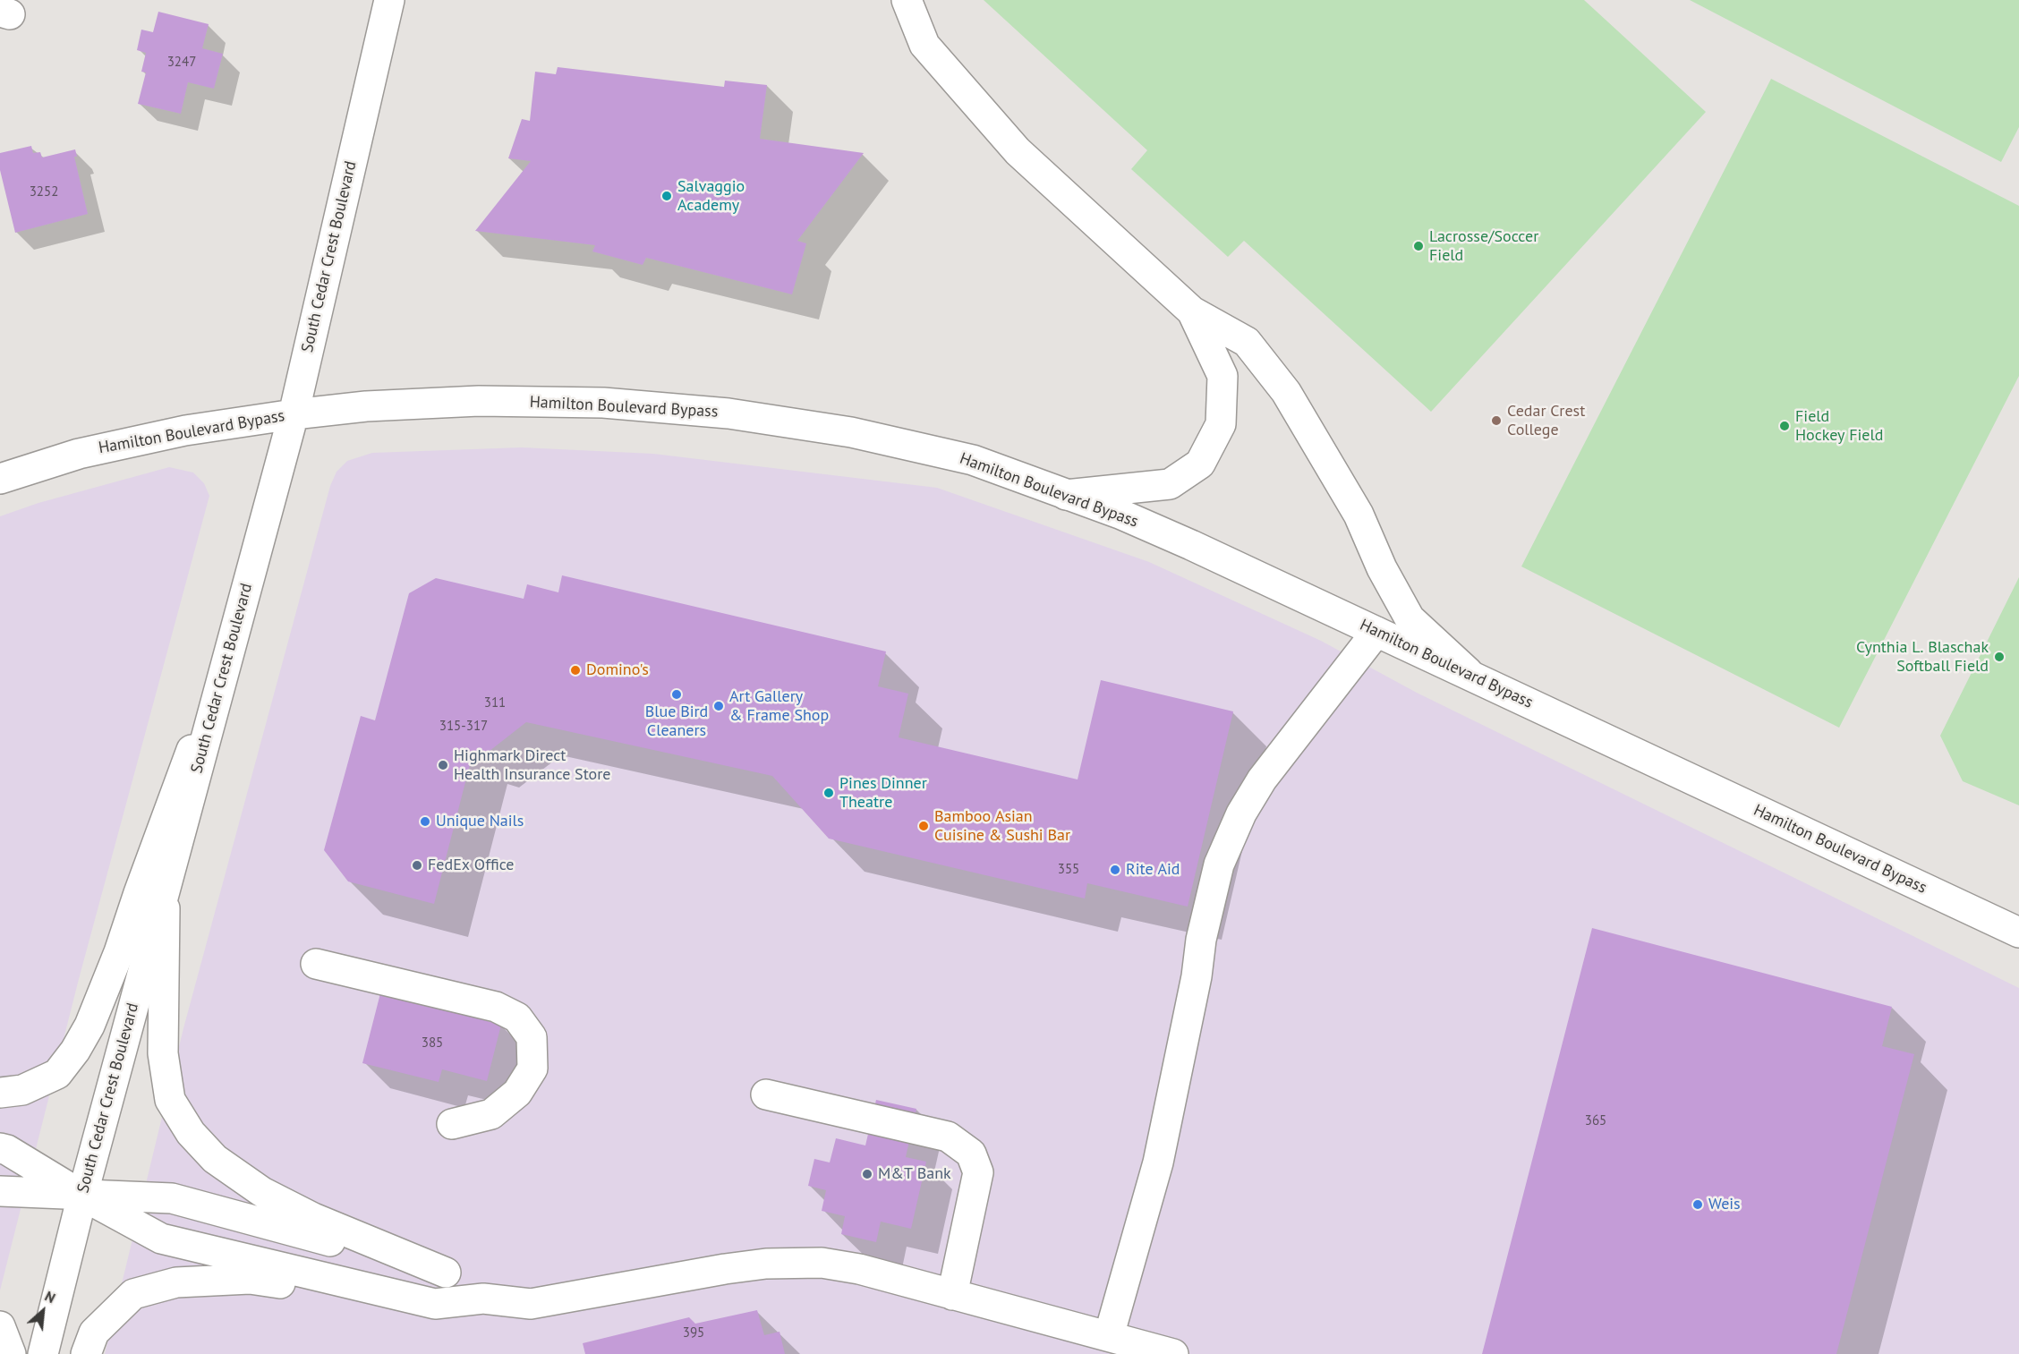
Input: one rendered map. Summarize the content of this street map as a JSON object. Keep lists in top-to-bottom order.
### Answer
{
  "streets": {
    "main road": ["South Cedar Crest Boulevard", "Hamilton Boulevard Bypass"]
  },
  "crossings": [
    ["South Cedar Crest Boulevard", "Hamilton Boulevard Bypass"]
  ],
  "places": [
    "Salvaggio Academy",
    "Lacrosse/Soccer Field",
    "Cedar Crest College",
    "Field Hockey Field",
    "Cynthia L. Blaschak Softball Field",
    "Domino's",
    "Blue Bird Cleaners",
    "Art Gallery & Frame Shop",
    "Highmark Direct Health Insurance Store",
    "Pines Dinner Theatre",
    "Unique Nails",
    "Bamboo Asian Cuisine & Sushi Bar",
    "FedEx Office",
    "Rite Aid",
    "M&T Bank",
    "Weis"
  ],
  "house_numbers": [
    "3247",
    "3252",
    "311",
    "315-317",
    "355",
    "385",
    "365",
    "395"
  ],
  "north": "top right"
}
